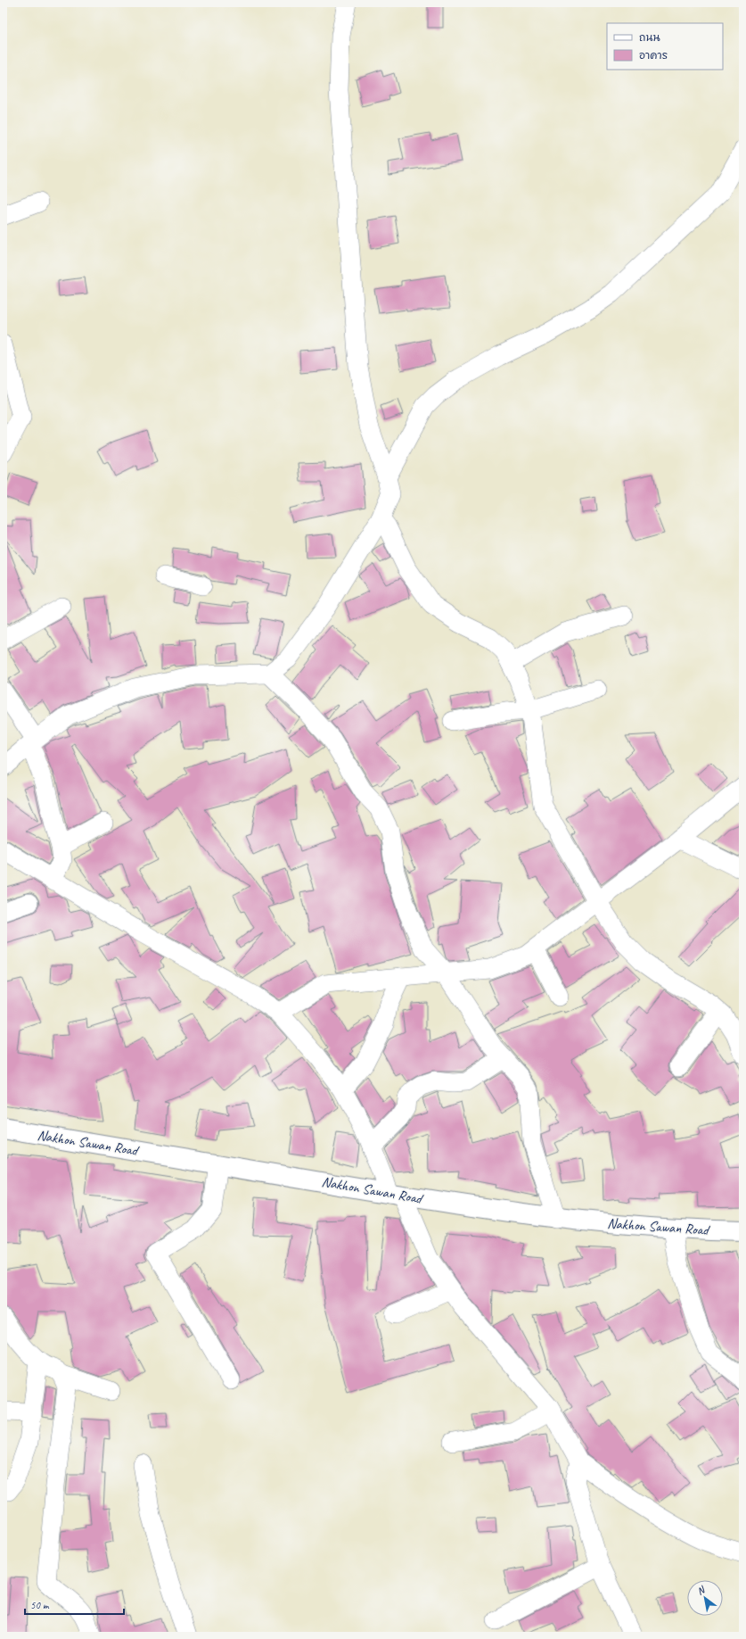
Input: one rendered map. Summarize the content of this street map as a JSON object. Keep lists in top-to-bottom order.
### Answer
{
  "streets": {
    "main road": ["Nakhon Sawan Road"]
  },
  "legend": ["ถนน", "อาคาร"],
  "scale_bar": "50 m",
  "north": "top left"
}
